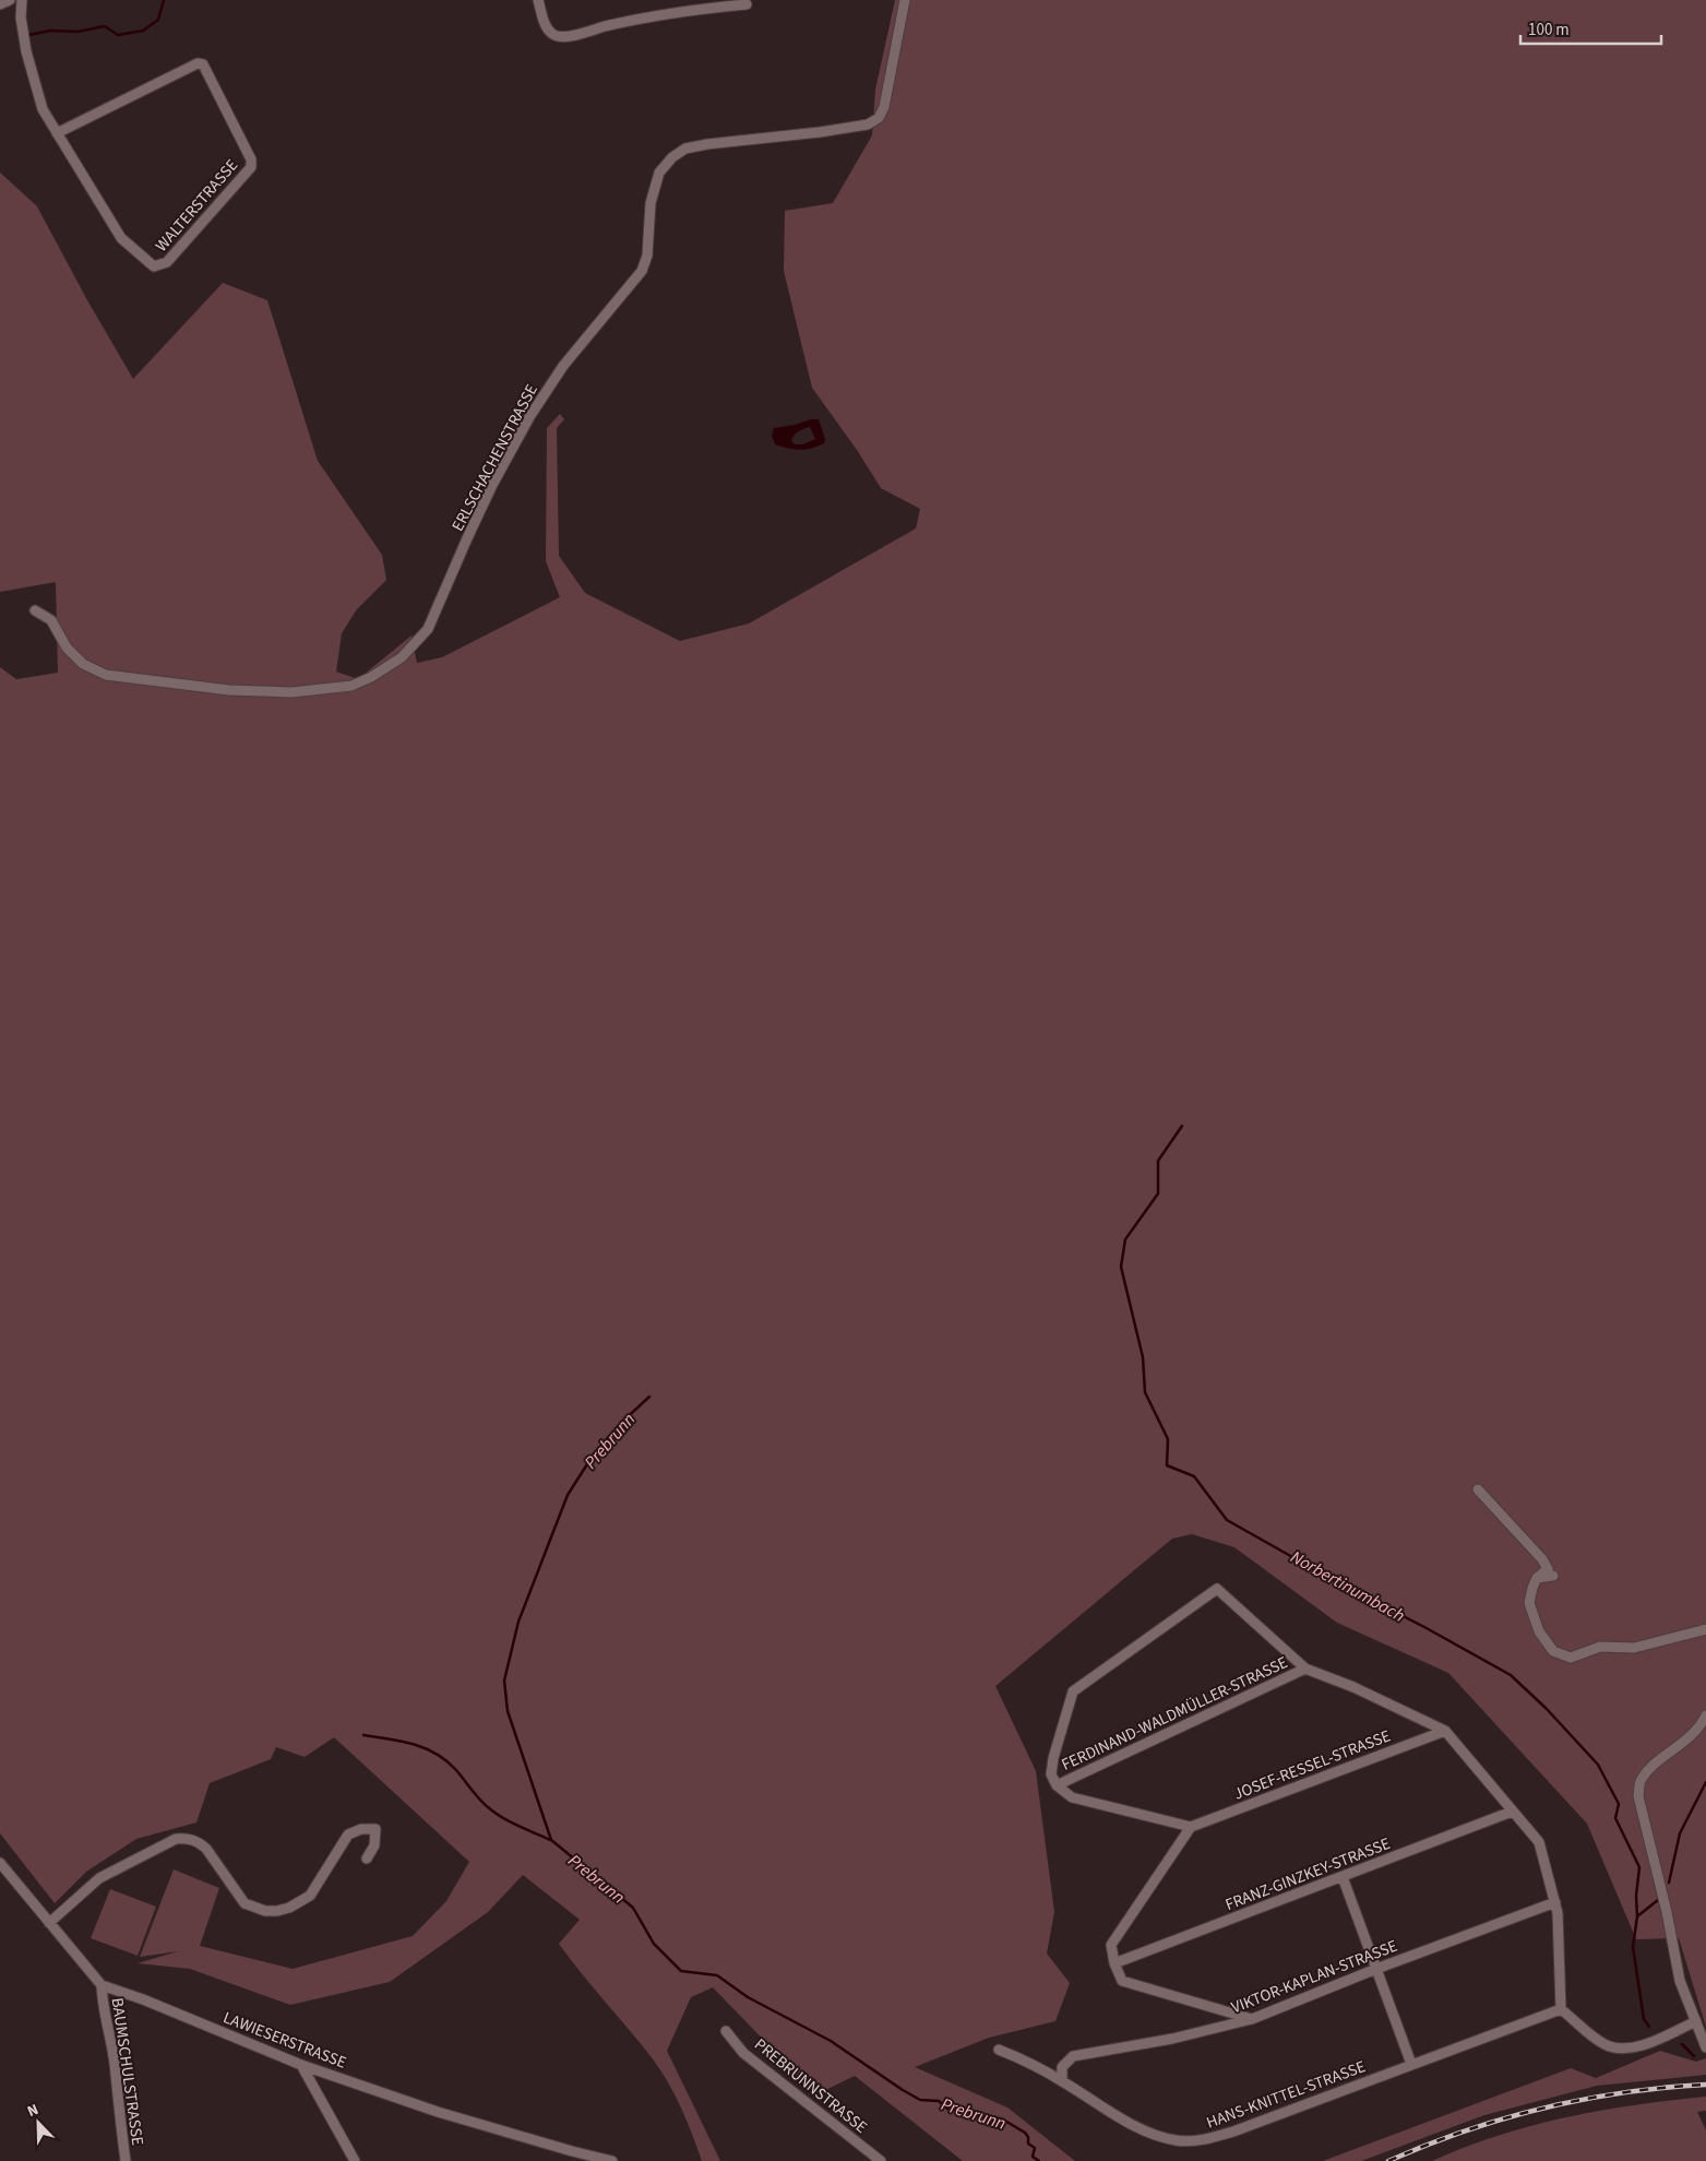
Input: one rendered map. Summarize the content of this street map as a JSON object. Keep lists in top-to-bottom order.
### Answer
{
  "streets": {
    "street": [
      "WALTERSTRASSE",
      "ERLSCHACHENSTRASSE",
      "FERDINAND-WALDMÜLLER-STRASSE",
      "JOSEF-RESSEL-STRASSE",
      "FRANZ-GINZKEY-STRASSE",
      "VIKTOR-KAPLAN-STRASSE",
      "LAWIESERSTRASSE",
      "BAUMSCHULSTRASSE",
      "PREBRUNNSTRASSE",
      "HANS-KNITTEL-STRASSE"
    ]
  },
  "crossings": [
    ["VIKTOR-KAPLAN-STRASSE", "HANS-KNITTEL-STRASSE"],
    ["LAWIESERSTRASSE", "BAUMSCHULSTRASSE"]
  ],
  "water": ["Prebrunn", "Norbertinumbach"],
  "scale_bar": "100 m",
  "north": "top left"
}
